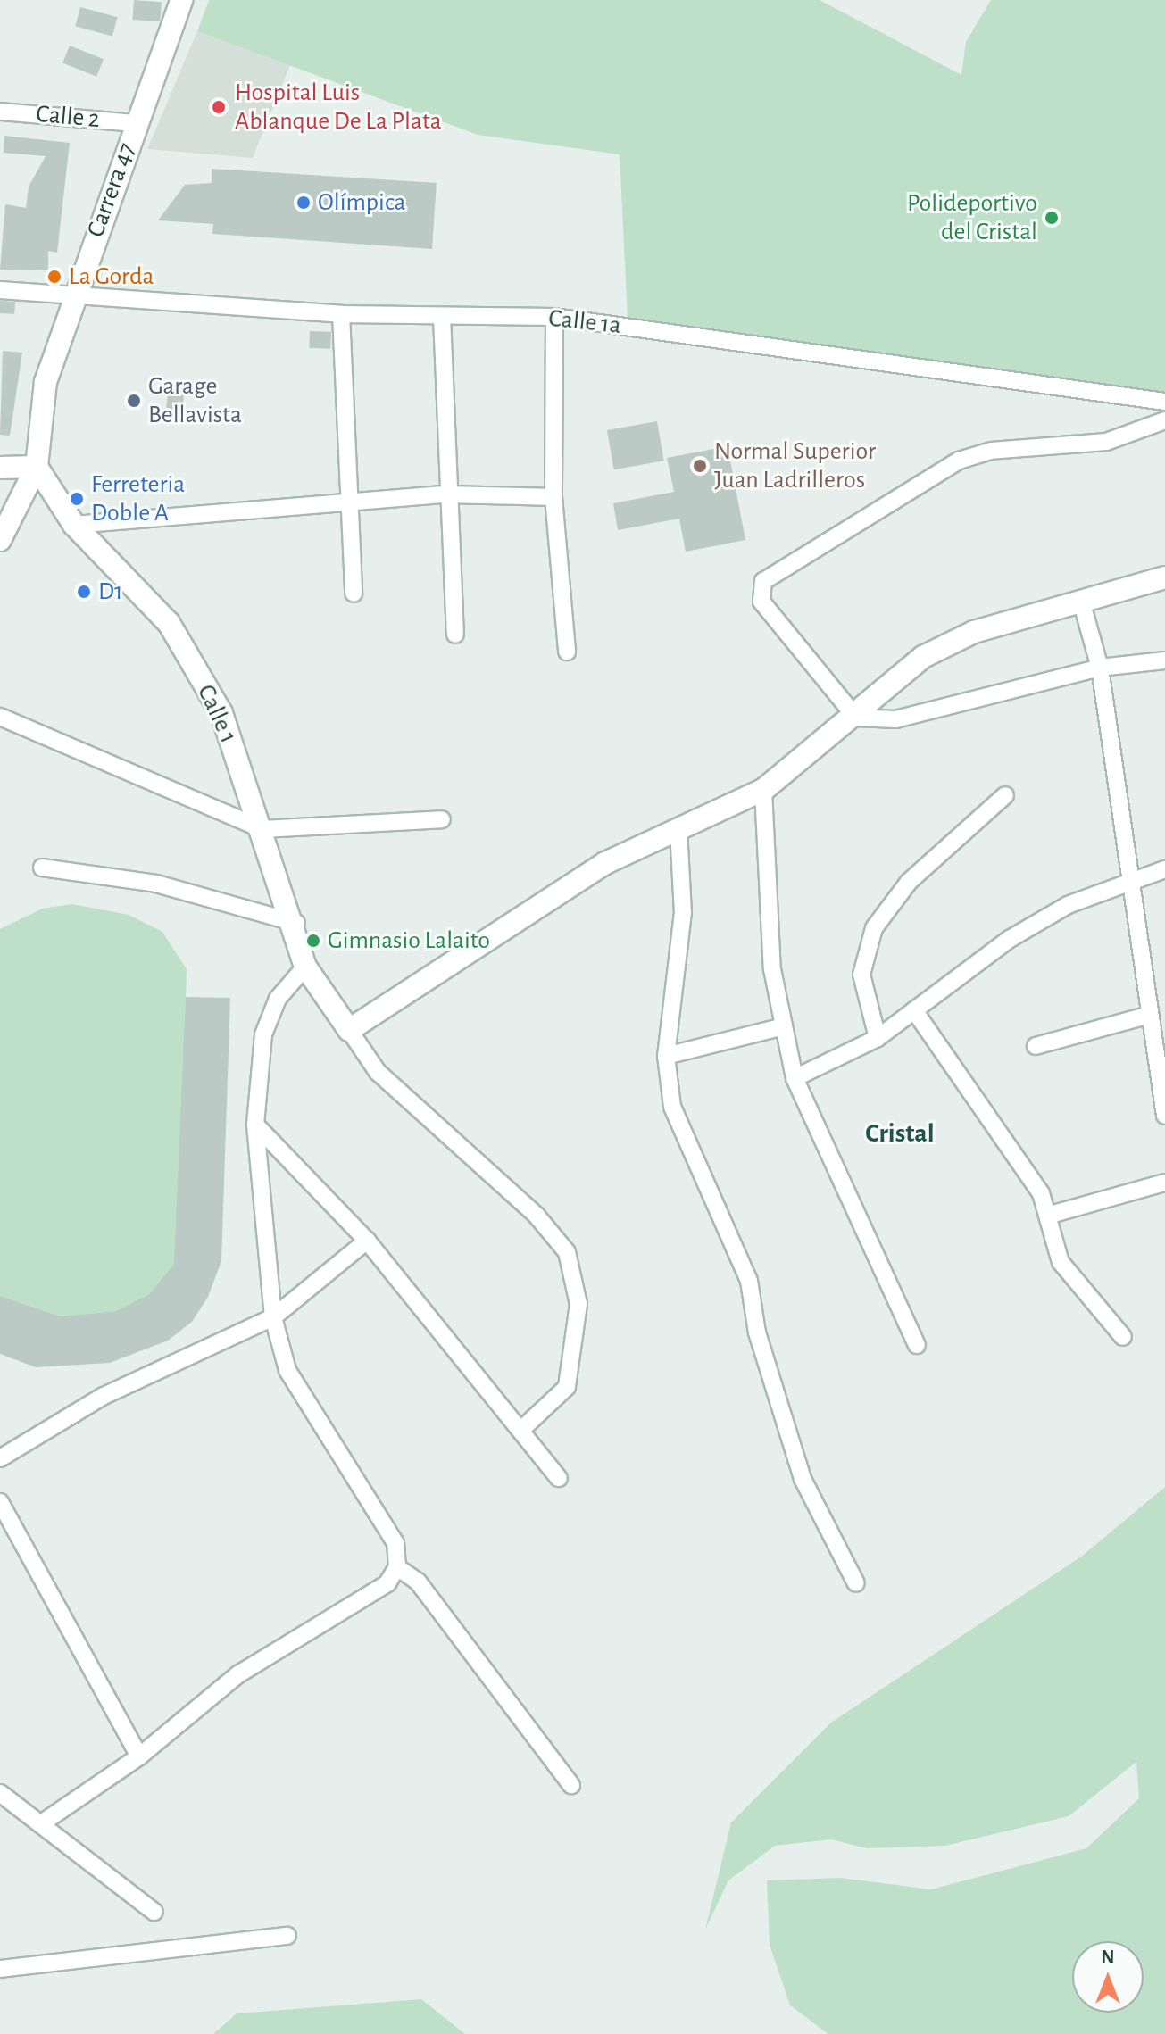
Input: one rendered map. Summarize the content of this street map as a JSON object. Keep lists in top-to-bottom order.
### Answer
{
  "streets": {
    "main road": ["Carrera 47", "Calle 1"],
    "street": ["Calle 2", "Calle 1a"]
  },
  "crossings": [
    ["Calle 2", "Carrera 47"],
    ["Carrera 47", "Calle 1a"],
    ["Carrera 47", "Calle 1"]
  ],
  "districts": ["Cristal"],
  "places": [
    "Hospital Luis Ablanque De La Plata",
    "Olímpica",
    "Polideportivo del Cristal",
    "La Gorda",
    "Garage Bellavista",
    "Normal Superior Juan Ladrilleros",
    "Ferreteria Doble A",
    "D1",
    "Gimnasio Lalaito"
  ],
  "north": "top"
}
